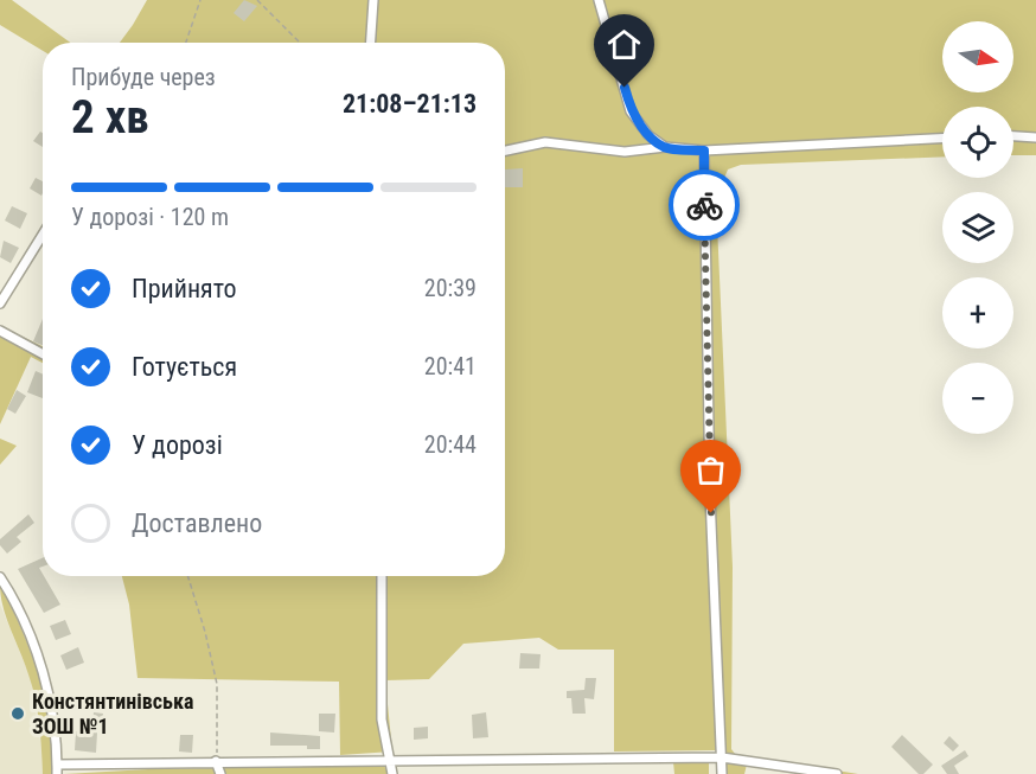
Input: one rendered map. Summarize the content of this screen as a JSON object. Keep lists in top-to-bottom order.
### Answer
{
  "places": ["Констянтинівська ЗОШ №1"],
  "north": "right",
  "page": {
    "map_buttons": ["+", "−"],
    "heading": ["2 хв", "Прибуде через", "21:08–21:13"],
    "bar": "У дорозі · 120 m",
    "list": [
      ["Прийнято", "20:39"],
      ["Готується", "20:41"],
      ["У дорозі", "20:44"],
      "Доставлено"
    ]
  }
}
